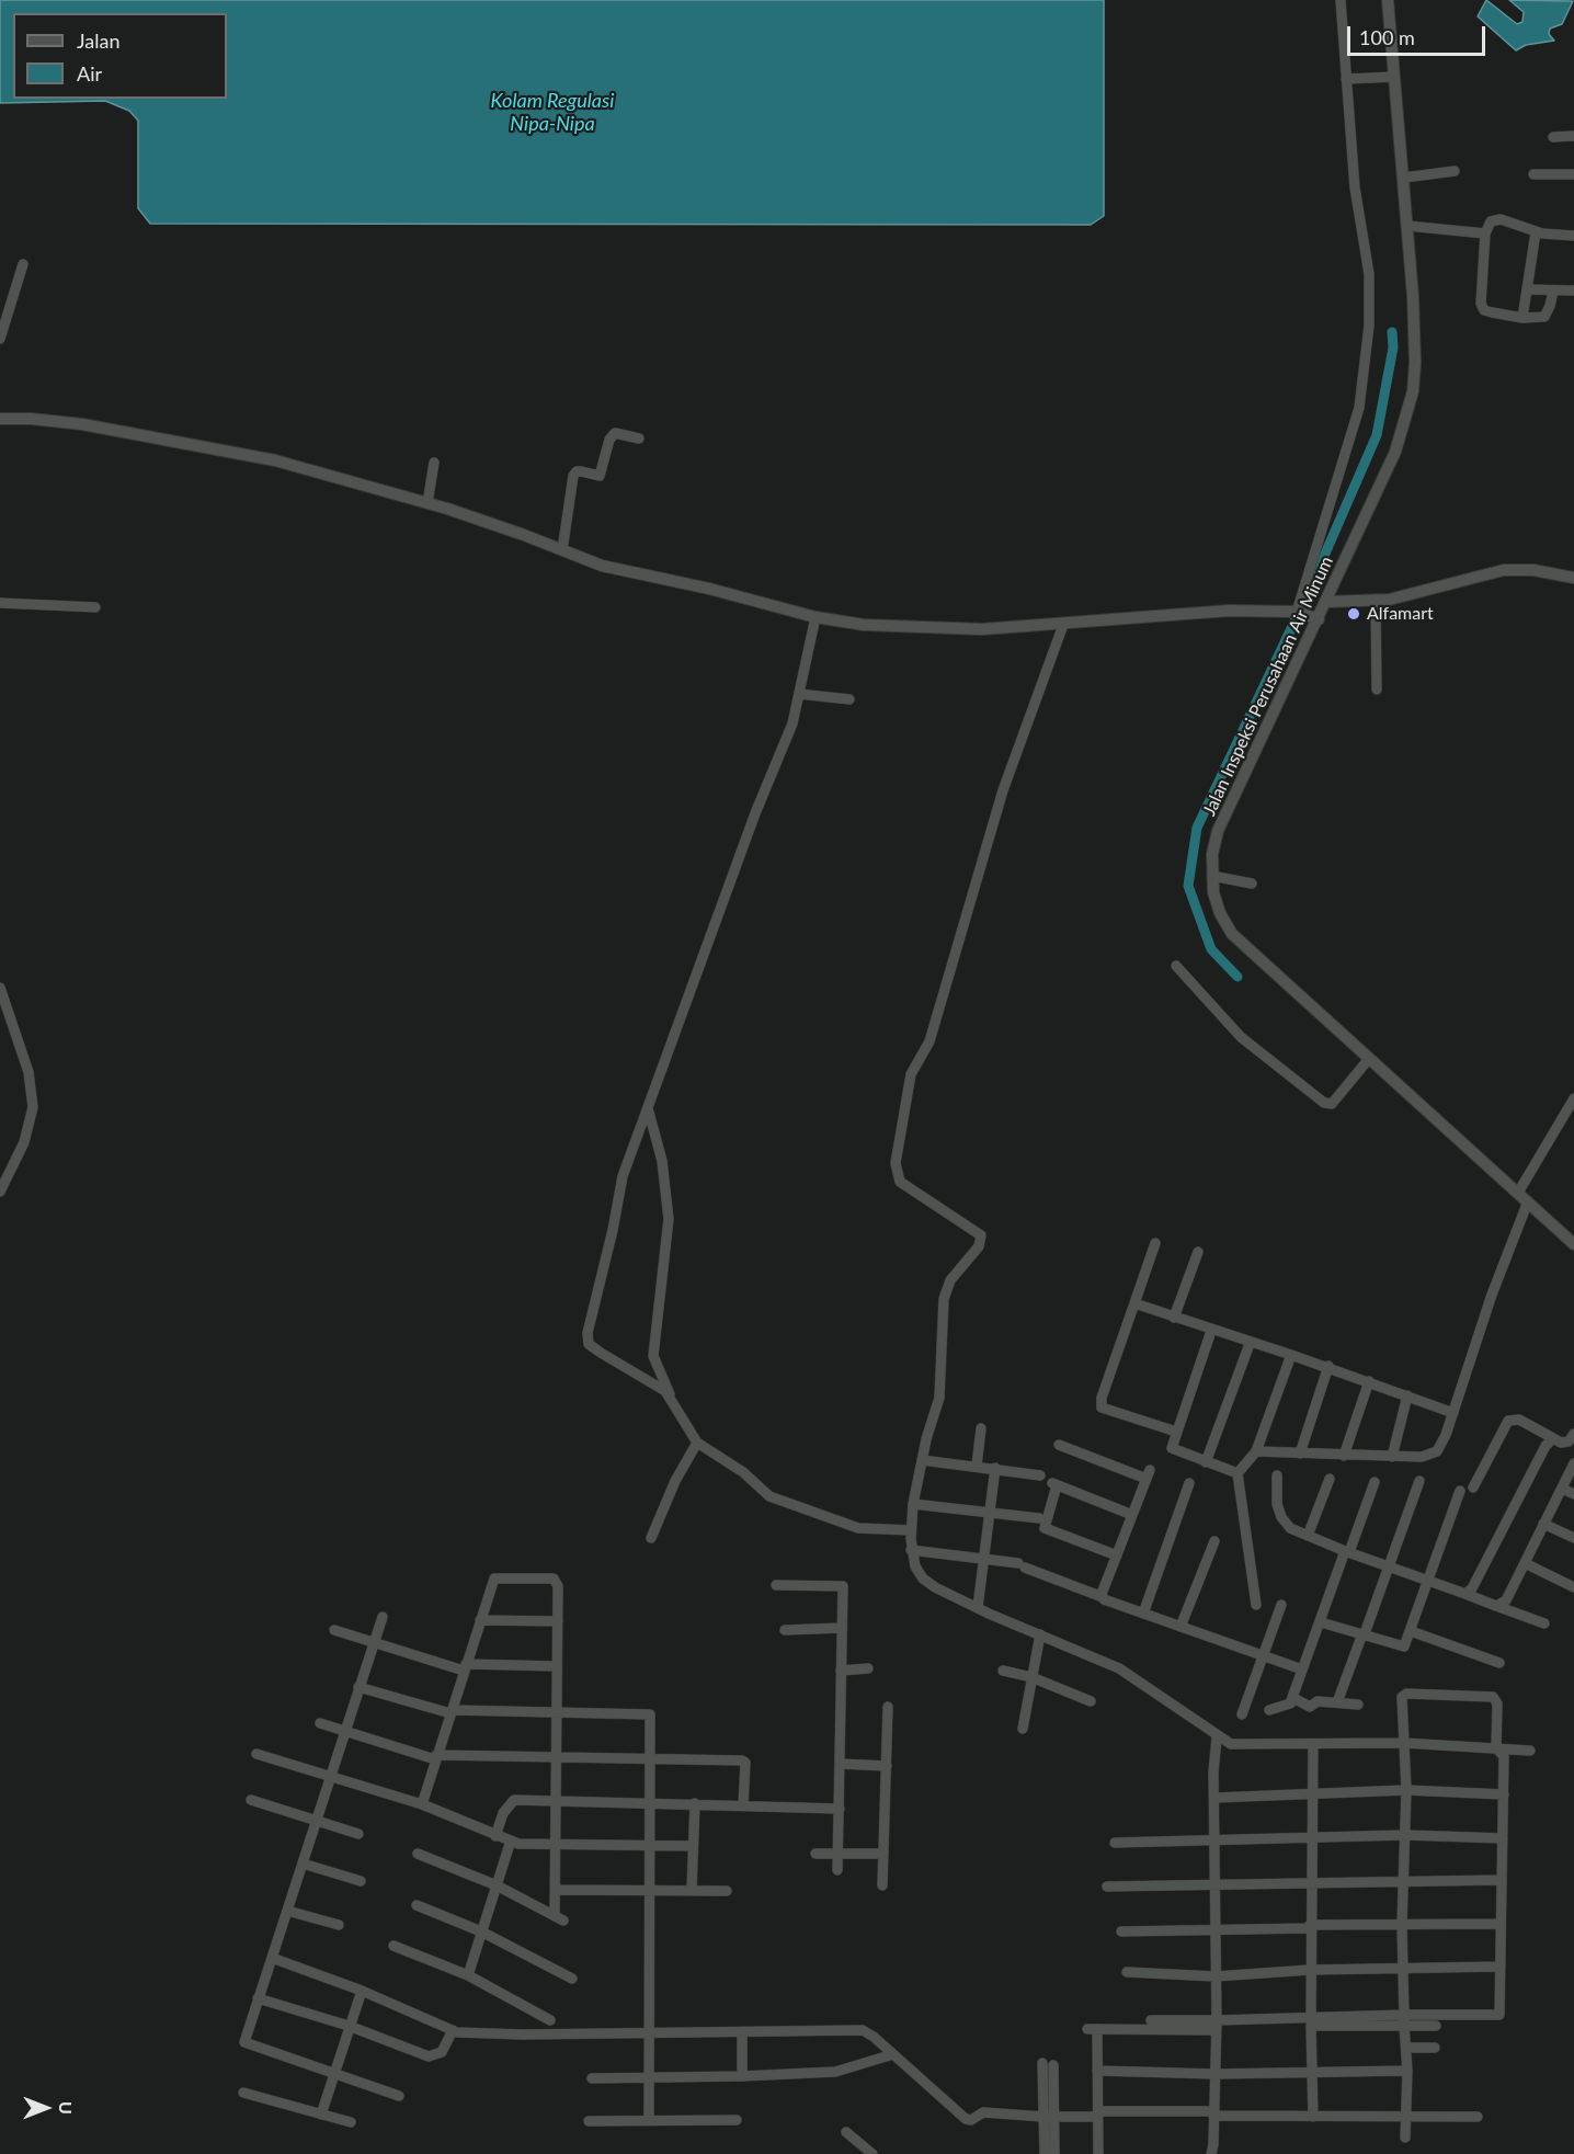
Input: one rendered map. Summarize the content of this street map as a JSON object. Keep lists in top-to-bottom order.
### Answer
{
  "streets": {
    "street": ["Jalan Inspeksi Perusahaan Air Minum"]
  },
  "water": ["Kolam Regulasi Nipa-Nipa"],
  "places": ["Alfamart"],
  "legend": ["Jalan", "Air"],
  "scale_bar": "100 m",
  "north": "right"
}
